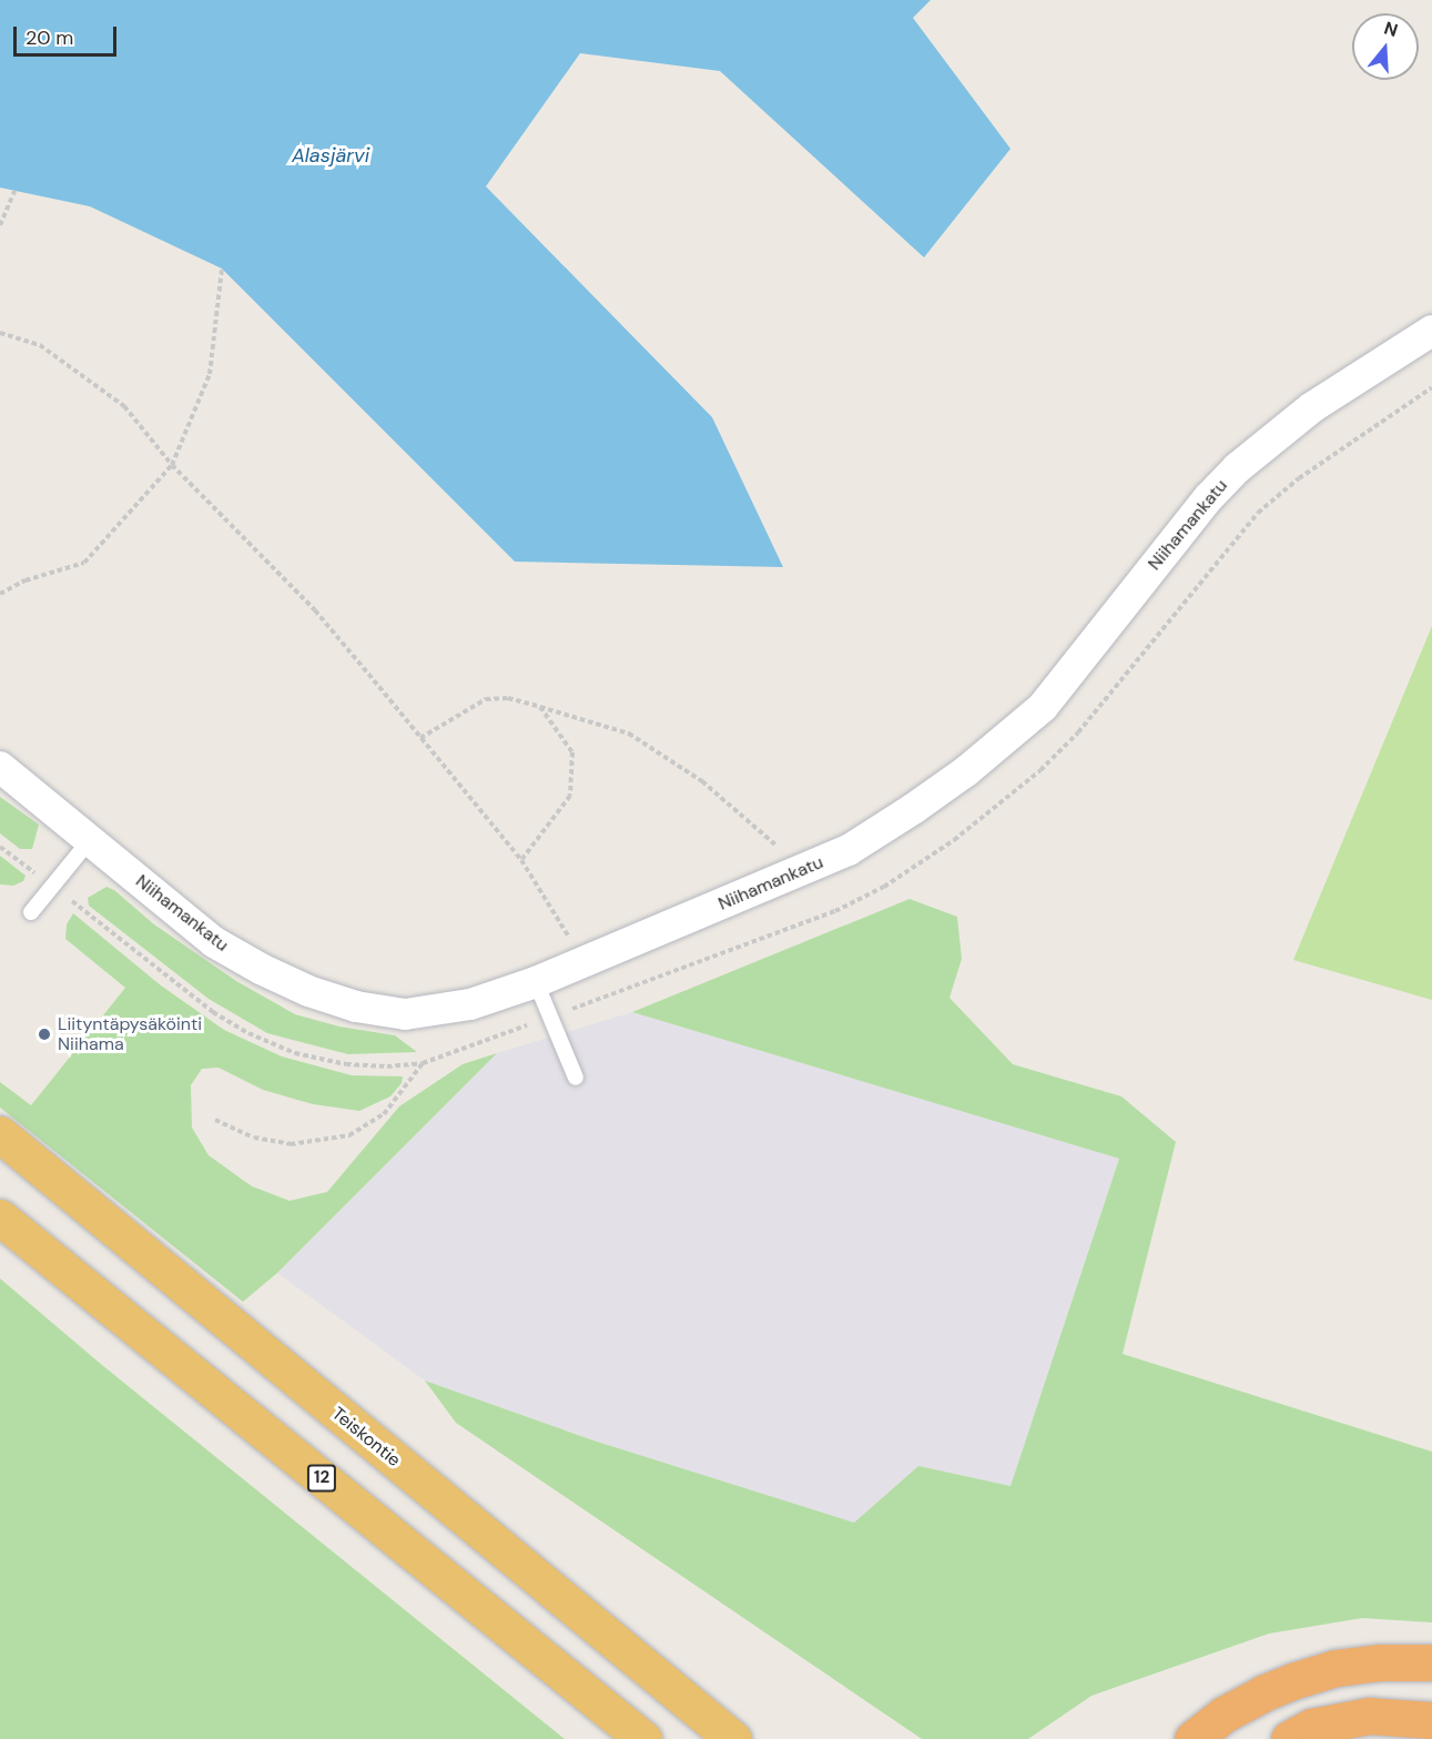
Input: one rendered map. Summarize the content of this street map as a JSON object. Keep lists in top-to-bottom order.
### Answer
{
  "streets": {
    "highway": ["Teiskontie", "12"],
    "street": ["Niihamankatu"]
  },
  "water": ["Alasjärvi"],
  "places": ["Liityntäpysäköinti Niihama"],
  "scale_bar": "20 m",
  "north": "top"
}
